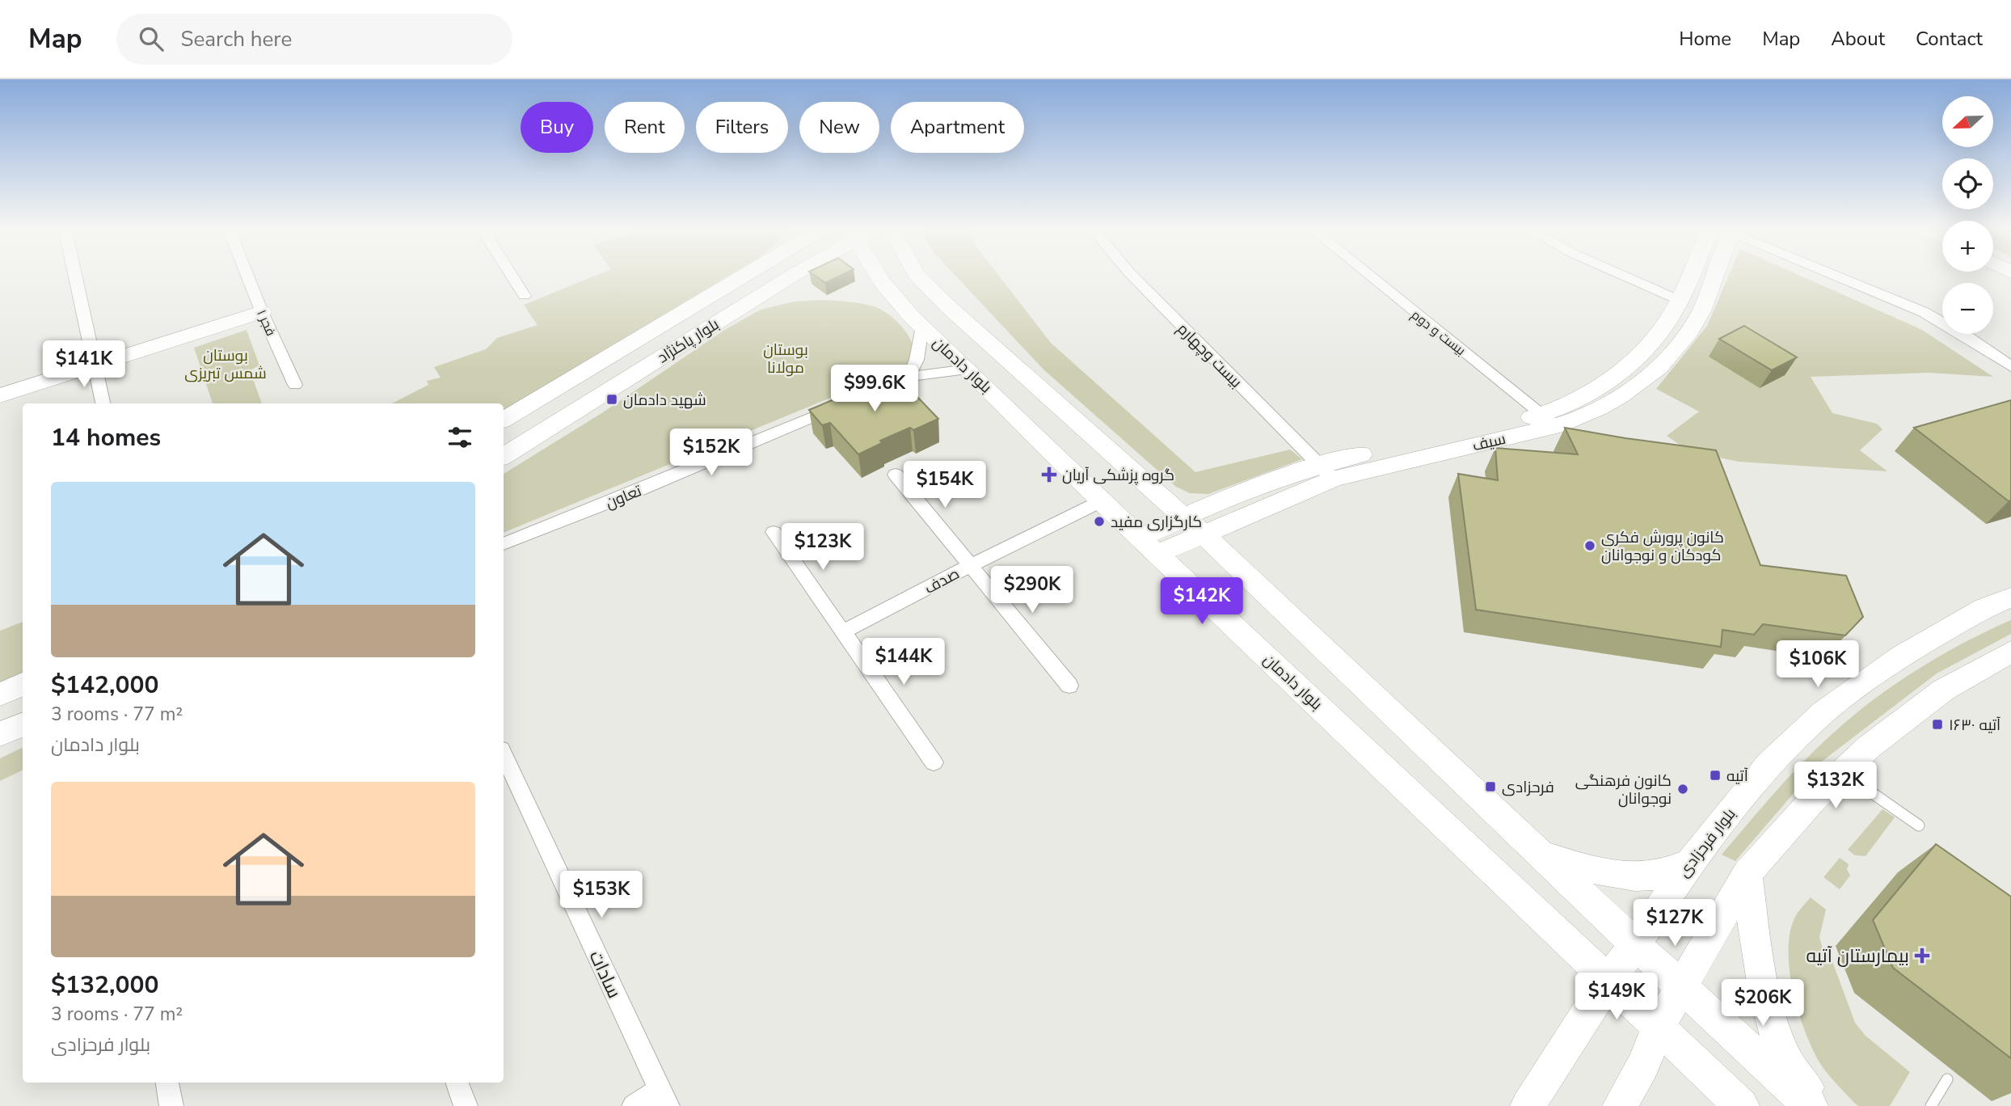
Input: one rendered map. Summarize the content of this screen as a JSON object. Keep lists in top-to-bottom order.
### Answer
{
  "streets": {
    "main road": [
      "بلوار پاکنژاد",
      "بلوار دادمان",
      "سیف",
      "بلوار فرحزادی"
    ],
    "street": [
      "فجر ۱",
      "بیست و دوم",
      "بیست وچهارم",
      "تعاون",
      "صدف",
      "سادات"
    ]
  },
  "crossings": [
    ["بیست و دوم", "سیف"],
    ["بیست وچهارم", "سیف"],
    ["بلوار دادمان", "سیف"],
    ["بلوار دادمان", "صدف"],
    ["بلوار دادمان", "بلوار فرحزادی"]
  ],
  "parks": ["بوستان مولانا", "بوستان شمس تبریزی"],
  "places": {
    "transit": [
      "شهید دادمان",
      "آتیه ۱۶۳۰",
      "آتیه",
      "فرحزادی"
    ],
    "health": ["گروه پزشکی آریان", "بیمارستان آتیه"],
    "other": ["کارگزاری مفید", "کانون پرورش فکری کودکان و نوجوانان", "کانون فرهنگی نوجوانان"]
  },
  "north": "left",
  "page": {
    "header": "Map",
    "search": "Search here",
    "nav": [
      "Home",
      "Map",
      "About",
      "Contact"
    ],
    "map_buttons": ["+", "−"],
    "chip": [
      "Buy",
      "Rent",
      "Filters",
      "New",
      "Apartment"
    ],
    "price": [
      "$141K",
      "$99.6K",
      "$152K",
      "$154K",
      "$123K",
      "$290K",
      "$142K",
      "$144K",
      "$106K",
      "$132K",
      "$153K",
      "$127K",
      "$149K",
      "$206K"
    ],
    "heading": "14 homes",
    "list": [
      {
        "name": "$142,000",
        "note": "3 rooms · 77 m² · بلوار دادمان"
      },
      {
        "name": "$132,000",
        "note": "3 rooms · 77 m² · بلوار فرحزادی"
      }
    ]
  }
}
